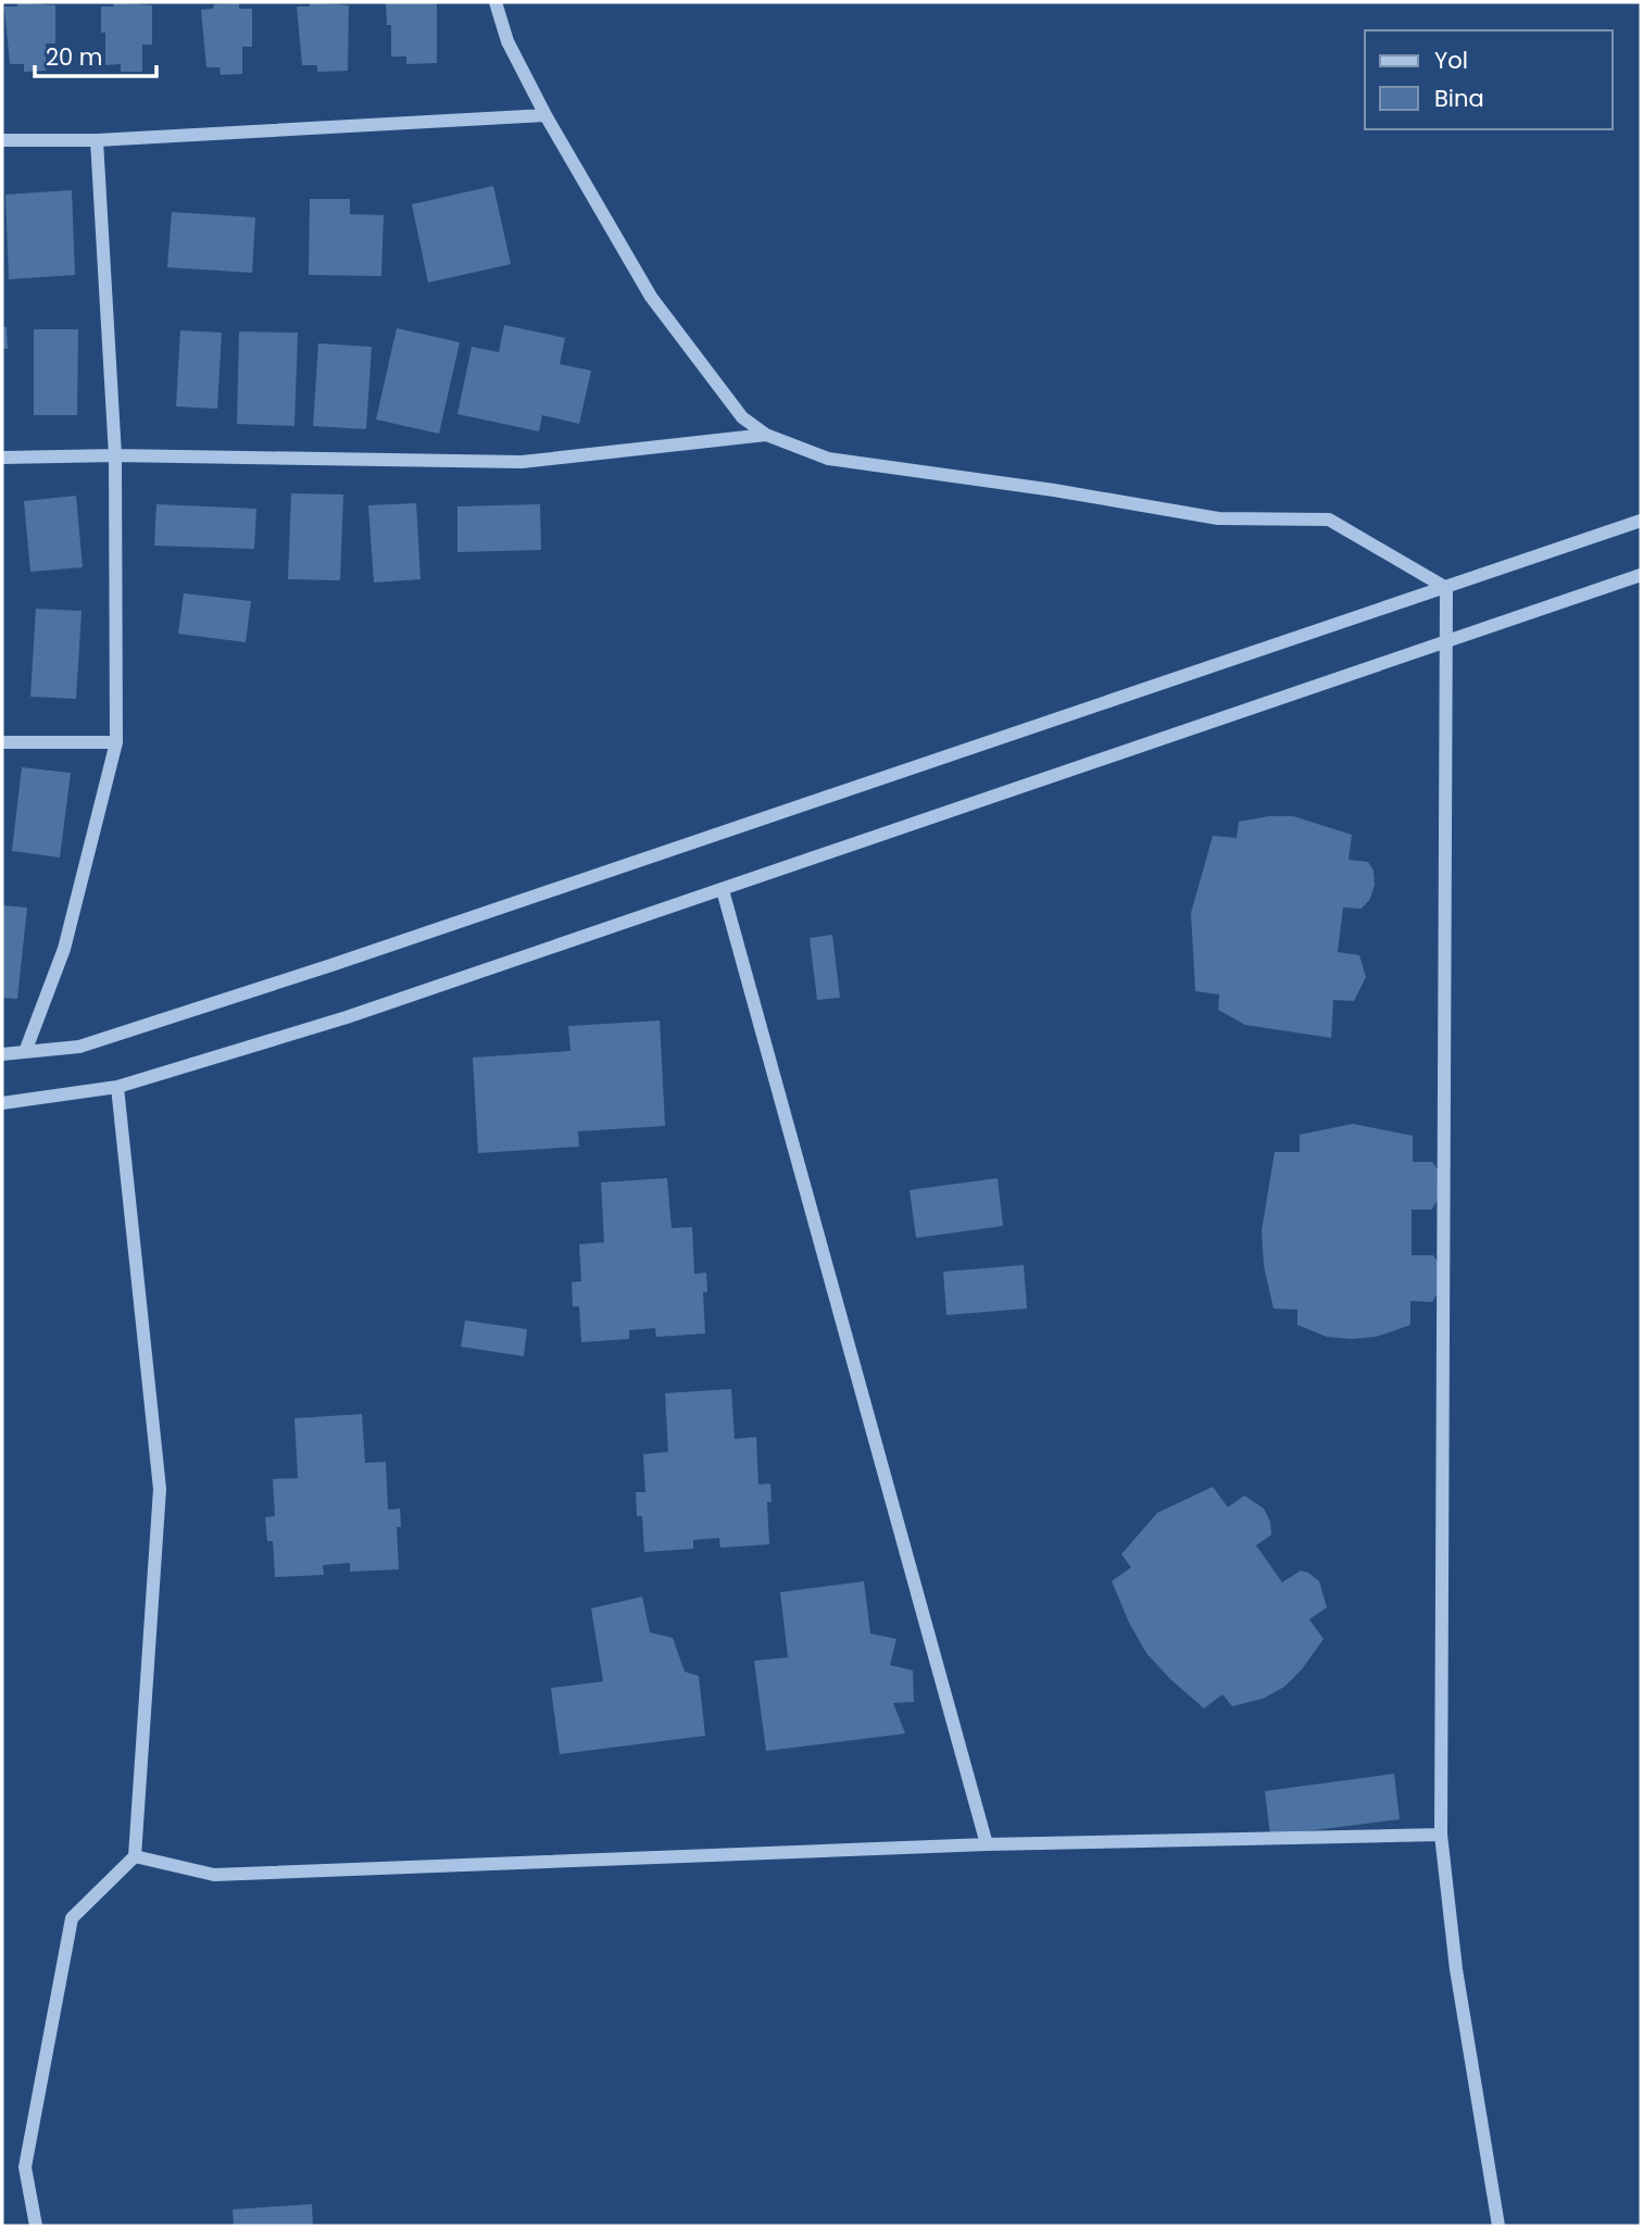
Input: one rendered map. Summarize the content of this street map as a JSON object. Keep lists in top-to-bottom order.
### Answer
{
  "legend": ["Yol", "Bina"],
  "scale_bar": "20 m"
}
